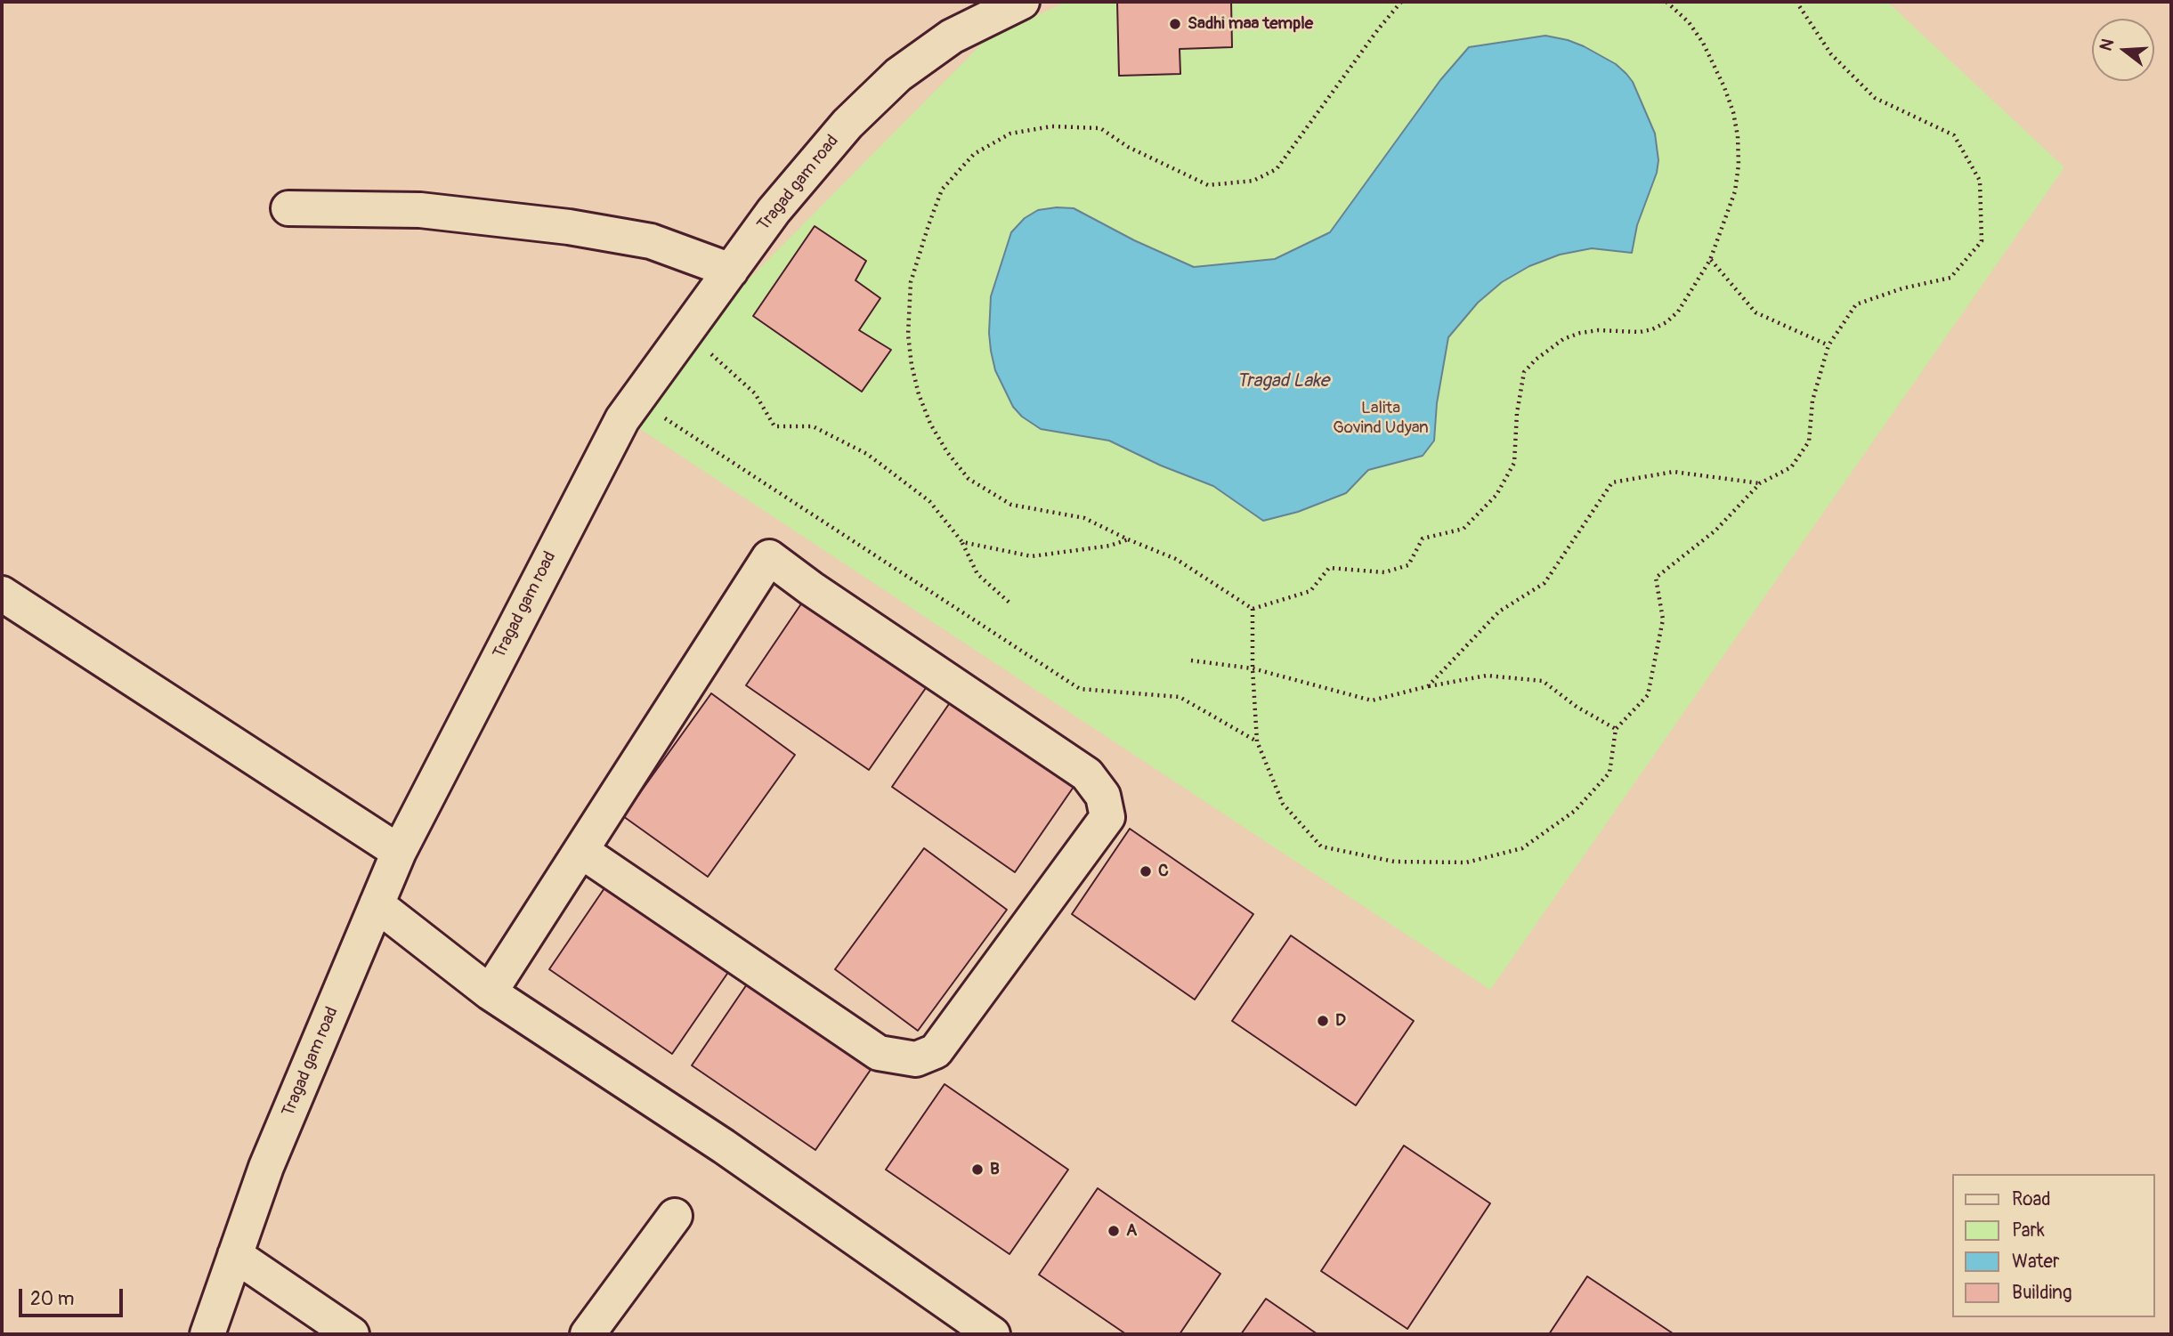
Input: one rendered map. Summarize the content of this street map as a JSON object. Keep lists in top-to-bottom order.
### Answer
{
  "streets": {
    "street": ["Tragad gam road"]
  },
  "water": ["Tragad Lake"],
  "parks": ["Lalita Govind Udyan"],
  "places": [
    "Sadhi maa temple",
    "C",
    "D",
    "B",
    "A"
  ],
  "legend": [
    "Road",
    "Park",
    "Water",
    "Building"
  ],
  "scale_bar": "20 m",
  "north": "left"
}
